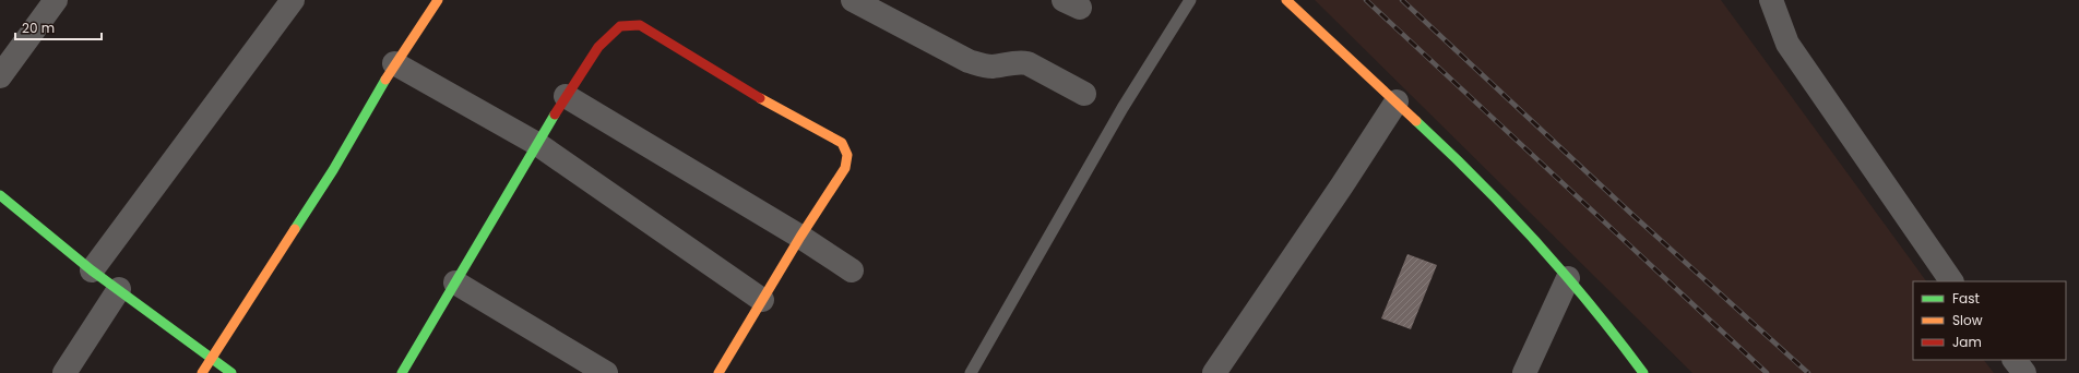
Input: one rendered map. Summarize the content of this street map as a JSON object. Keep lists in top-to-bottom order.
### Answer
{
  "legend": ["Fast", "Slow", "Jam"],
  "scale_bar": "20 m"
}
